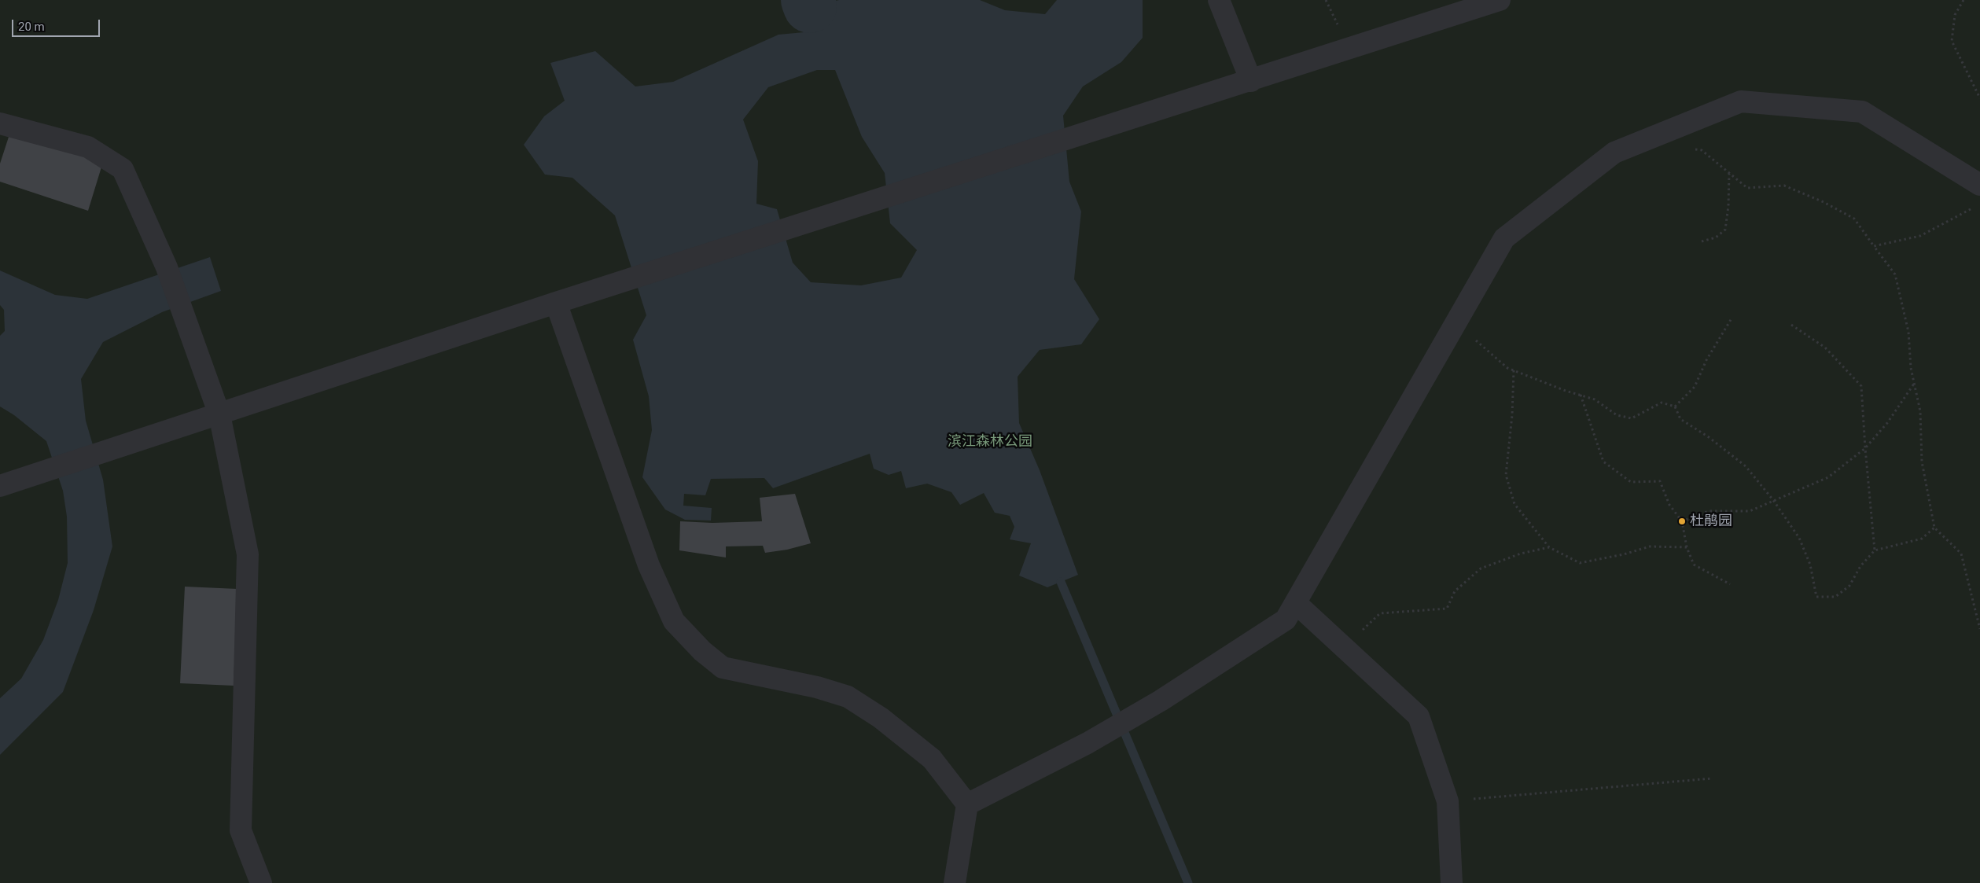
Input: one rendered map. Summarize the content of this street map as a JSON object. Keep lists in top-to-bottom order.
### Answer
{
  "parks": ["滨江森林公园"],
  "places": ["杜鹃园"],
  "scale_bar": "20 m"
}
